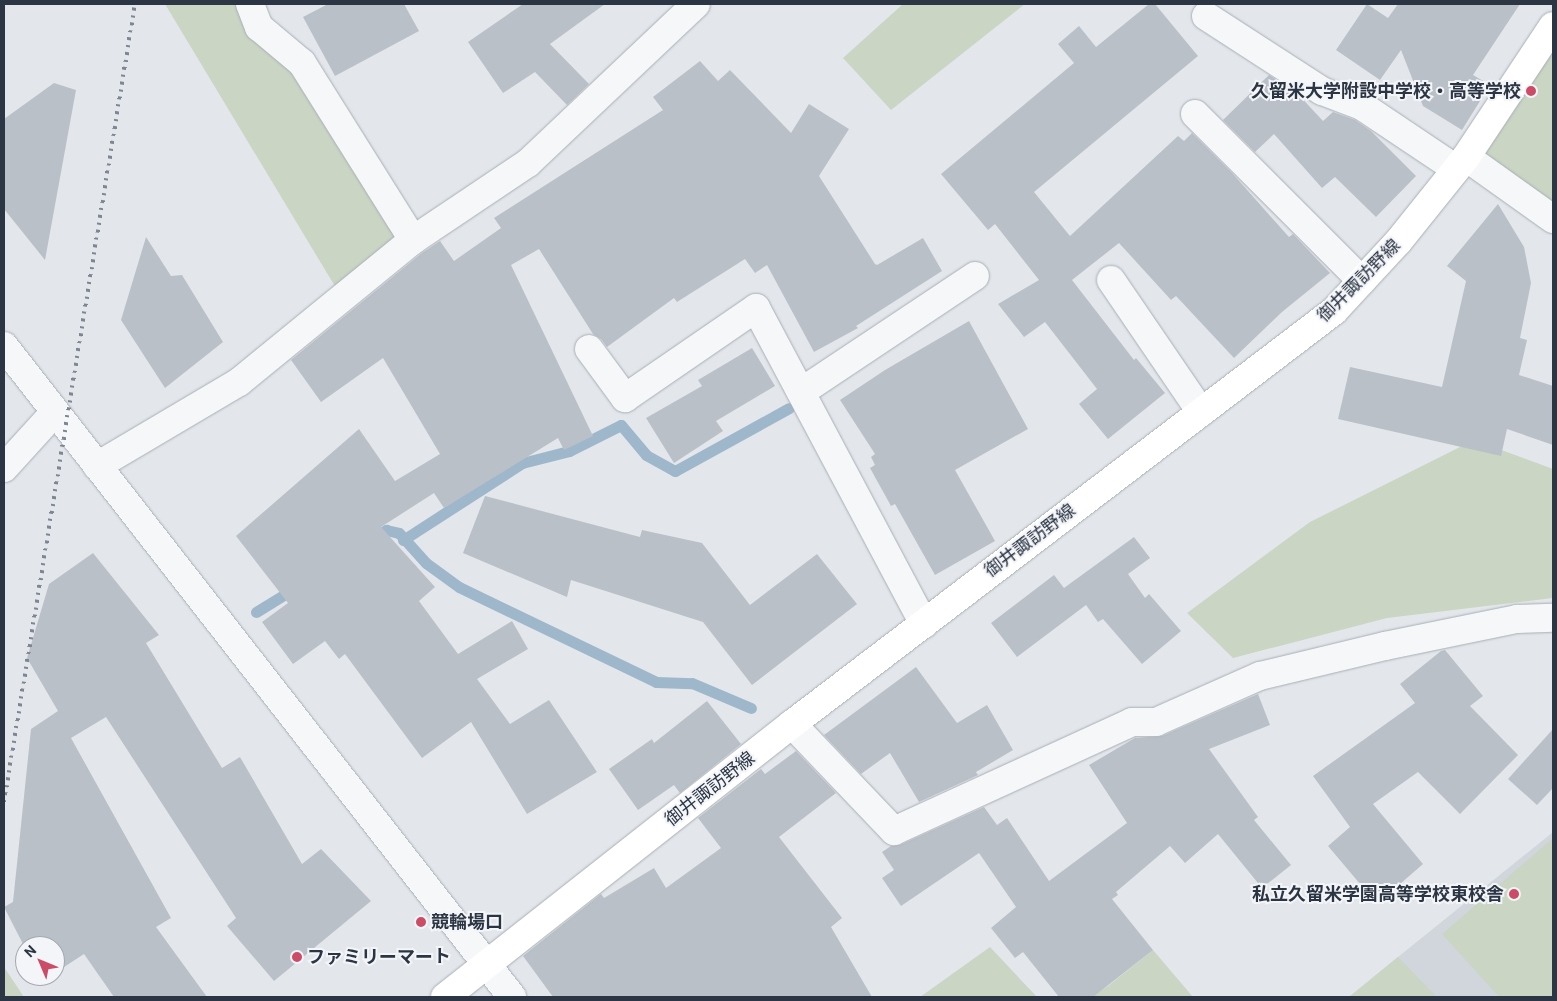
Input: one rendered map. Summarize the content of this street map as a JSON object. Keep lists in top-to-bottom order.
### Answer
{
  "streets": {
    "main road": ["御井諏訪野線"]
  },
  "places": [
    "久留米大学附設中学校・高等学校",
    "私立久留米学園高等学校東校舎",
    "競輪場口",
    "ファミリーマート"
  ],
  "north": "top left"
}
